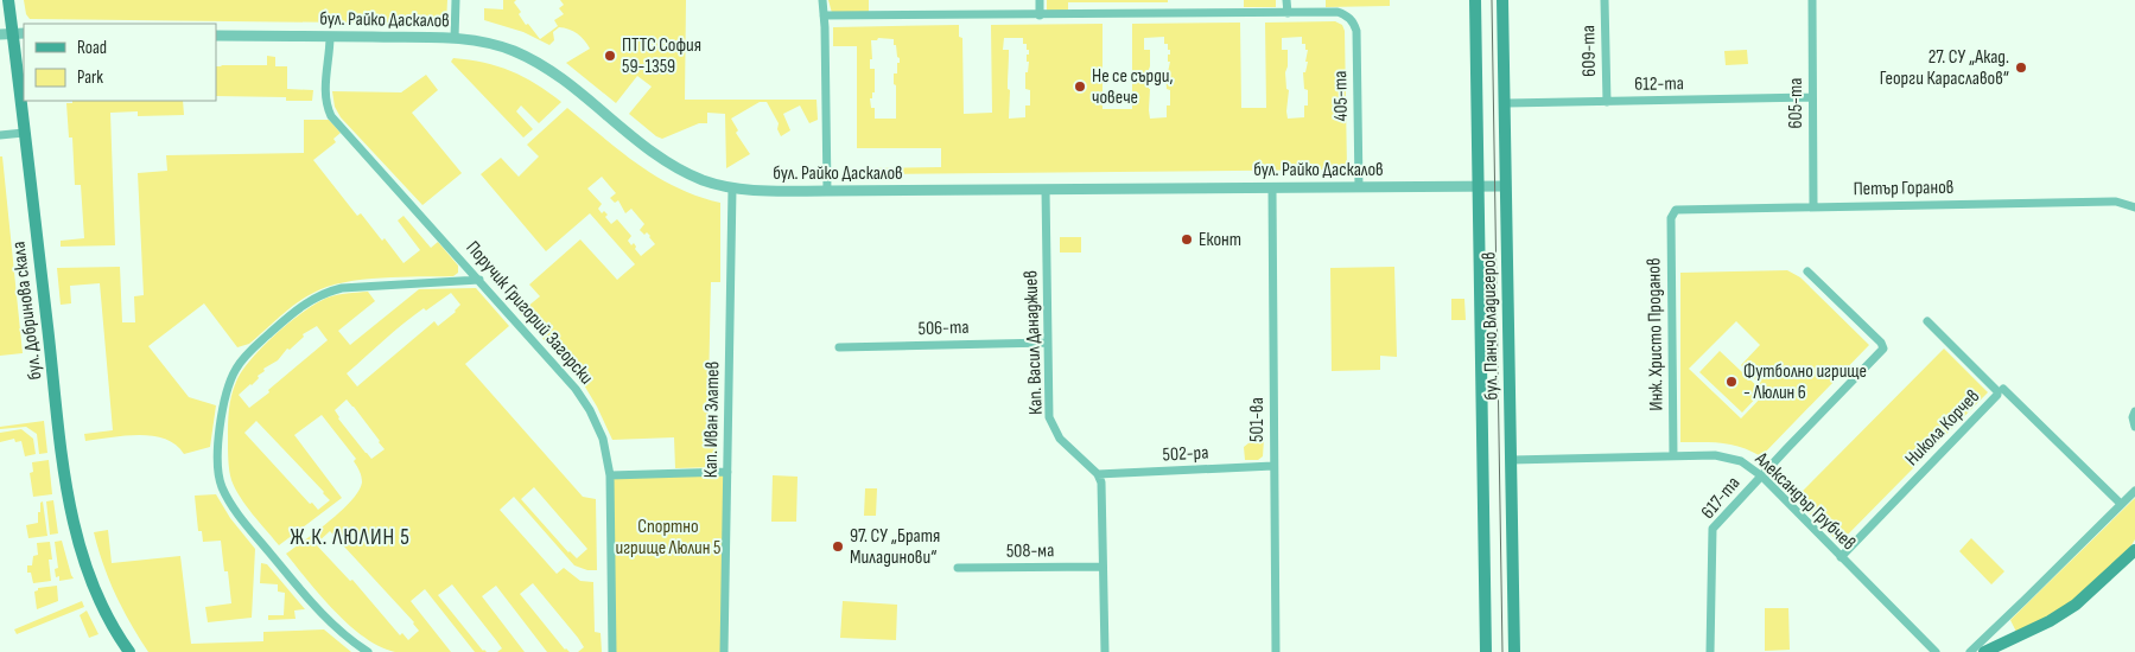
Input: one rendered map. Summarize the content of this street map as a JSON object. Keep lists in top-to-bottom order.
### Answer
{
  "streets": {
    "main road": ["бул. Добринова скала", "бул. Панчо Владигеров"],
    "street": [
      "бул. Райко Даскалов",
      "609-та",
      "612-та",
      "405-та",
      "605-та",
      "Петър Горанов",
      "Поручик Григорий Загорски",
      "506-та",
      "Инж. Христо Проданов",
      "Кап. Васил Данаджиев",
      "Кап. Иван Златев",
      "501-ва",
      "Никола Корчев",
      "502-ра",
      "617-та",
      "Александър Грубчев",
      "508-ма"
    ]
  },
  "crossings": [
    ["бул. Райко Даскалов", "405-та"],
    ["бул. Райко Даскалов", "Поручик Григорий Загорски"],
    ["бул. Райко Даскалов", "бул. Панчо Владигеров"],
    ["бул. Райко Даскалов", "Кап. Васил Данаджиев"],
    ["бул. Райко Даскалов", "Кап. Иван Златев"],
    ["бул. Райко Даскалов", "501-ва"],
    ["609-та", "612-та"],
    ["612-та", "605-та"],
    ["612-та", "бул. Панчо Владигеров"],
    ["605-та", "Петър Горанов"],
    ["Петър Горанов", "Инж. Христо Проданов"],
    ["бул. Панчо Владигеров", "Александър Грубчев"],
    ["506-та", "Кап. Васил Данаджиев"],
    ["Инж. Христо Проданов", "Александър Грубчев"],
    ["Кап. Васил Данаджиев", "502-ра"],
    ["501-ва", "502-ра"],
    ["Никола Корчев", "Александър Грубчев"],
    ["617-та", "Александър Грубчев"]
  ],
  "districts": ["Ж.К. ЛЮЛИН 5"],
  "parks": ["Спортно игрище Люлин 5"],
  "places": [
    "ПТТС София 59-1359",
    "27. СУ „Акад. Георги Караславов“",
    "Не се сърди, човече",
    "Еконт",
    "Футболно игрище - Люлин 6",
    "97. СУ „Братя Миладинови“"
  ],
  "legend": ["Road", "Park"]
}
